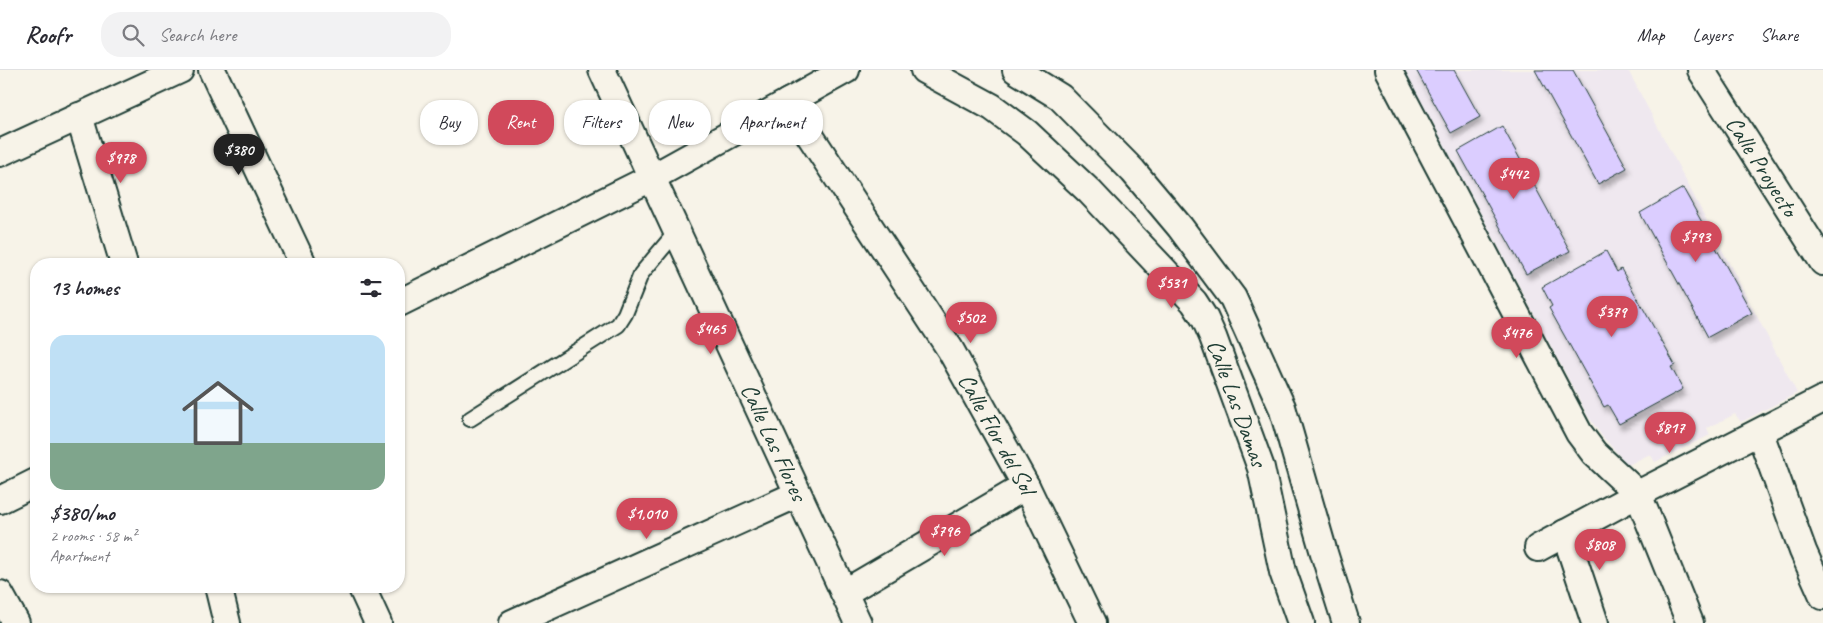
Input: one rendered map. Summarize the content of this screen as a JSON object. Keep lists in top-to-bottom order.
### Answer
{
  "streets": {
    "street": [
      "Calle Proyecto",
      "Calle Las Damas",
      "Calle Flor del Sol",
      "Calle Las Flores"
    ]
  },
  "page": {
    "header": "Roofr",
    "search": "Search here",
    "nav": ["Map", "Layers", "Share"],
    "chip": [
      "Buy",
      "Rent",
      "Filters",
      "New",
      "Apartment"
    ],
    "price": [
      "$380",
      "$978",
      "$442",
      "$793",
      "$531",
      "$379",
      "$502",
      "$465",
      "$476",
      "$817",
      "$1,010",
      "$796",
      "$808"
    ],
    "heading": "13 homes",
    "list": [
      {
        "name": "$380/mo",
        "note": "2 rooms · 58 m² · Apartment"
      }
    ]
  }
}
